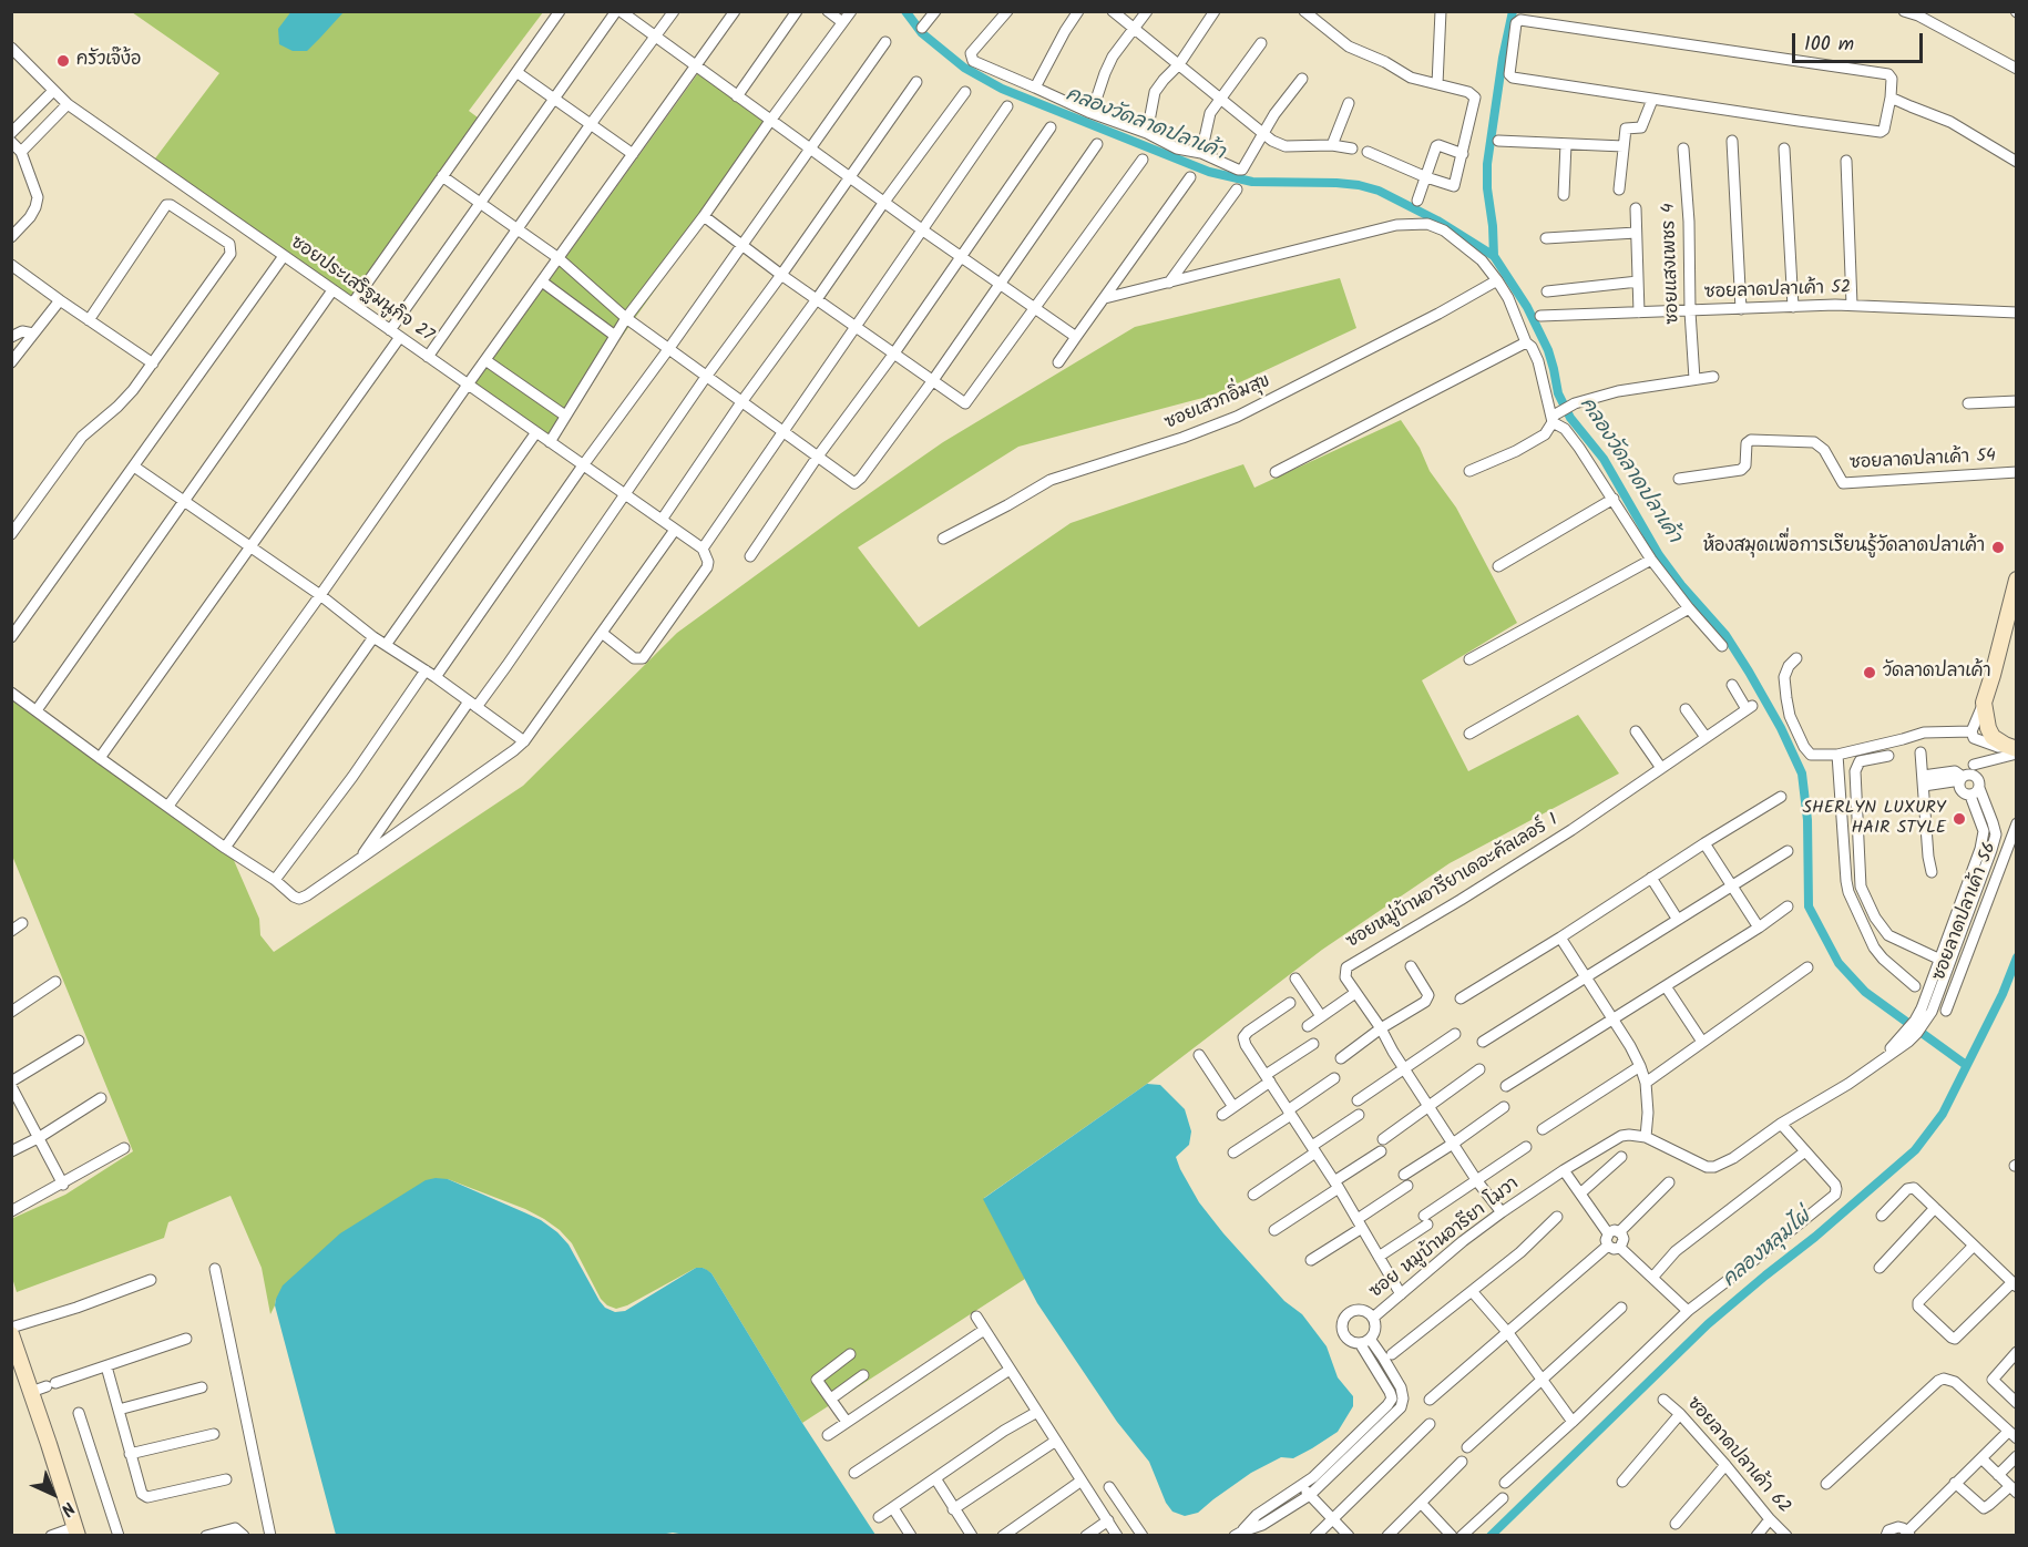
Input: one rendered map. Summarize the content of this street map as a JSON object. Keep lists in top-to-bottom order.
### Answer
{
  "streets": {
    "street": [
      "ซอยแสงเพชร 4",
      "ซอยประเสริฐมนูกิจ 27",
      "ซอยลาดปลาเค้า 52",
      "ซอยเสวกอิ่มสุข",
      "ซอยลาดปลาเค้า 54",
      "ซอยหมู่บ้านอารียาเดอะคัลเลอร์ 1",
      "ซอยลาดปลาเค้า 56",
      "ซอย หมูบ้านอารียา โมวา",
      "ซอยลาดปลาเค้า 62"
    ]
  },
  "crossings": [
    ["ซอยแสงเพชร 4", "ซอยลาดปลาเค้า 52"],
    ["ซอยหมู่บ้านอารียาเดอะคัลเลอร์ 1", "ซอย หมูบ้านอารียา โมวา"]
  ],
  "water": ["คลองวัดลาดปลาเค้า", "คลองหลุมไผ่"],
  "places": [
    "ครัวเจ๊ง้อ",
    "ห้องสมุดเพื่อการเรียนรู้วัดลาดปลาเค้า",
    "วัดลาดปลาเค้า",
    "SHERLYN LUXURY HAIR STYLE"
  ],
  "scale_bar": "100 m",
  "north": "bottom right"
}
